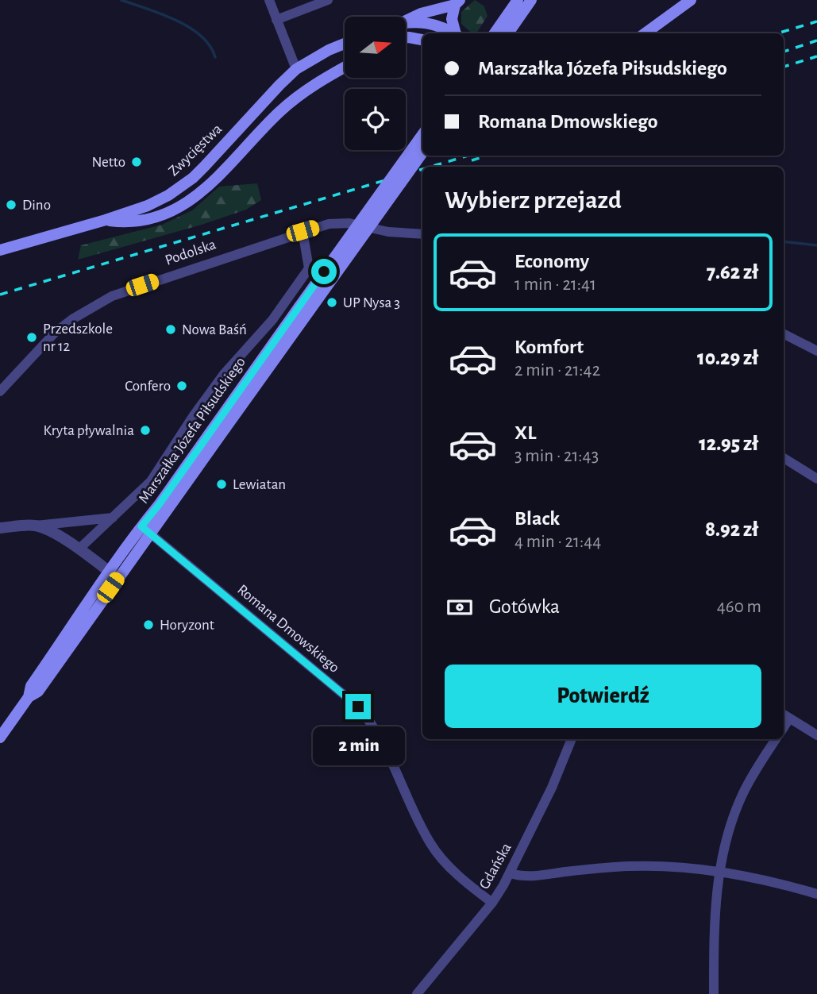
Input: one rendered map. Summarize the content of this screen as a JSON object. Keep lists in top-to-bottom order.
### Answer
{
  "streets": {
    "main road": ["Zwycięstwa", "Marszałka Józefa Piłsudskiego"],
    "street": ["Podolska", "Romana Dmowskiego", "Gdańska"]
  },
  "crossings": [
    ["Podolska", "Marszałka Józefa Piłsudskiego"],
    ["Marszałka Józefa Piłsudskiego", "Romana Dmowskiego"],
    ["Romana Dmowskiego", "Gdańska"]
  ],
  "places": [
    "Netto",
    "Dino",
    "UP Nysa 3",
    "Nowa Baśń",
    "Przedszkole nr 12",
    "Confero",
    "Kryta pływalnia",
    "Lewiatan",
    "Horyzont"
  ],
  "north": "right",
  "page": {
    "banner": ["Marszałka Józefa Piłsudskiego", "Romana Dmowskiego"],
    "heading": "Wybierz przejazd",
    "list": [
      {
        "name": "Economy",
        "note": "1 min · 21:41",
        "value": "7.62 zł"
      },
      {
        "name": "Komfort",
        "note": "2 min · 21:42",
        "value": "10.29 zł"
      },
      {
        "name": "XL",
        "note": "3 min · 21:43",
        "value": "12.95 zł"
      },
      {
        "name": "Black",
        "note": "4 min · 21:44",
        "value": "8.92 zł"
      }
    ],
    "pay": ["Gotówka", "460 m"],
    "buttons": "Potwierdź",
    "bubble": "2 min"
  }
}
